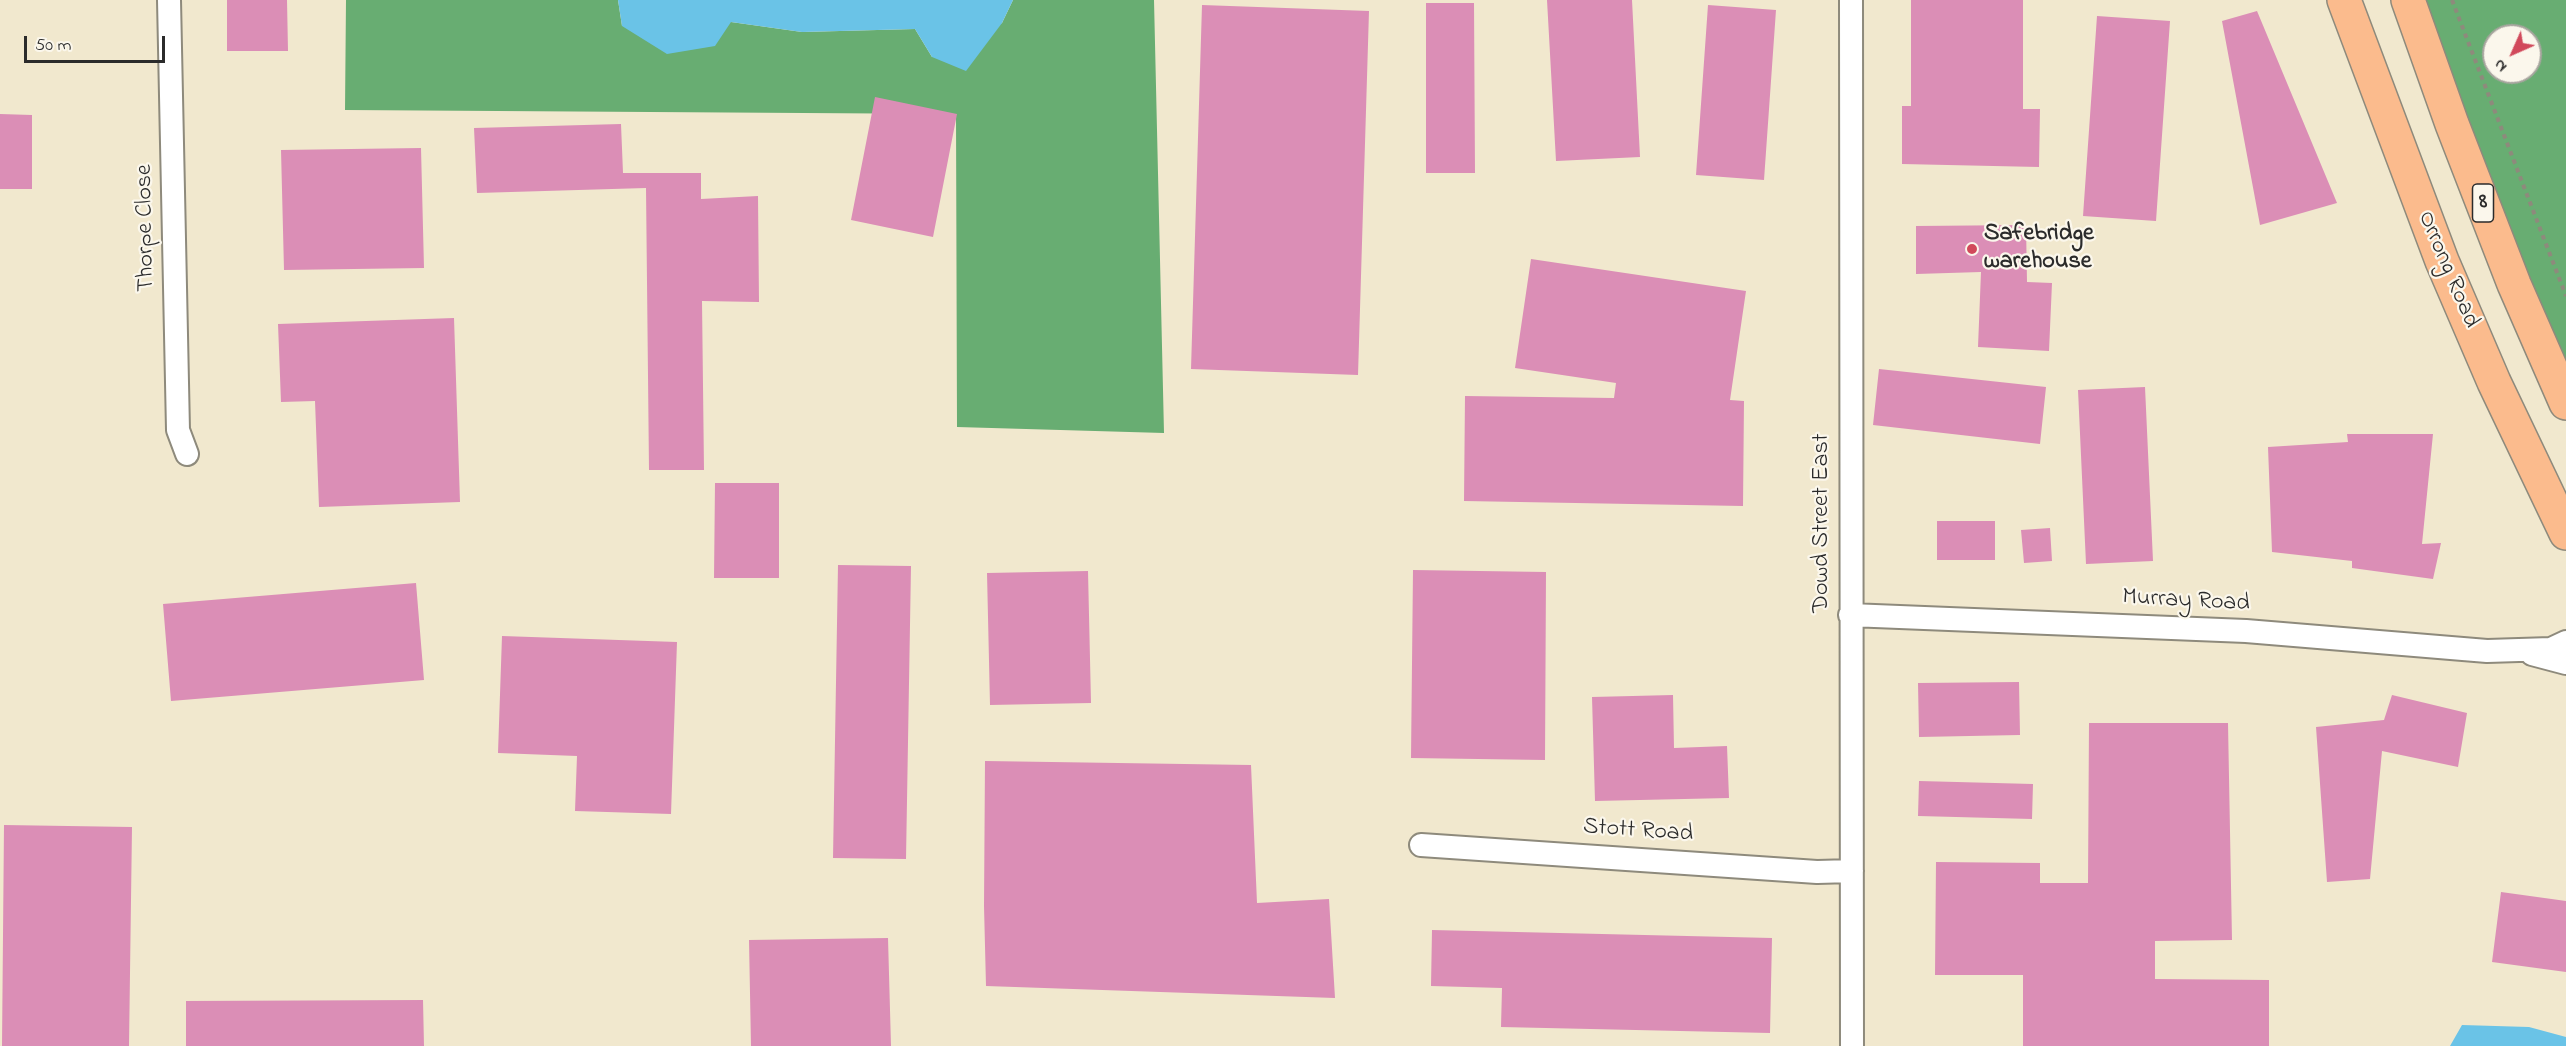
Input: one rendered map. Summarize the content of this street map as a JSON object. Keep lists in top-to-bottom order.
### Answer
{
  "streets": {
    "highway": ["8", "Orrong Road"],
    "street": [
      "Thorpe Close",
      "Dowd Street East",
      "Murray Road",
      "Stott Road"
    ]
  },
  "crossings": [
    ["Dowd Street East", "Murray Road"],
    ["Dowd Street East", "Stott Road"]
  ],
  "places": ["Safebridge warehouse"],
  "scale_bar": "50 m",
  "north": "bottom left"
}
